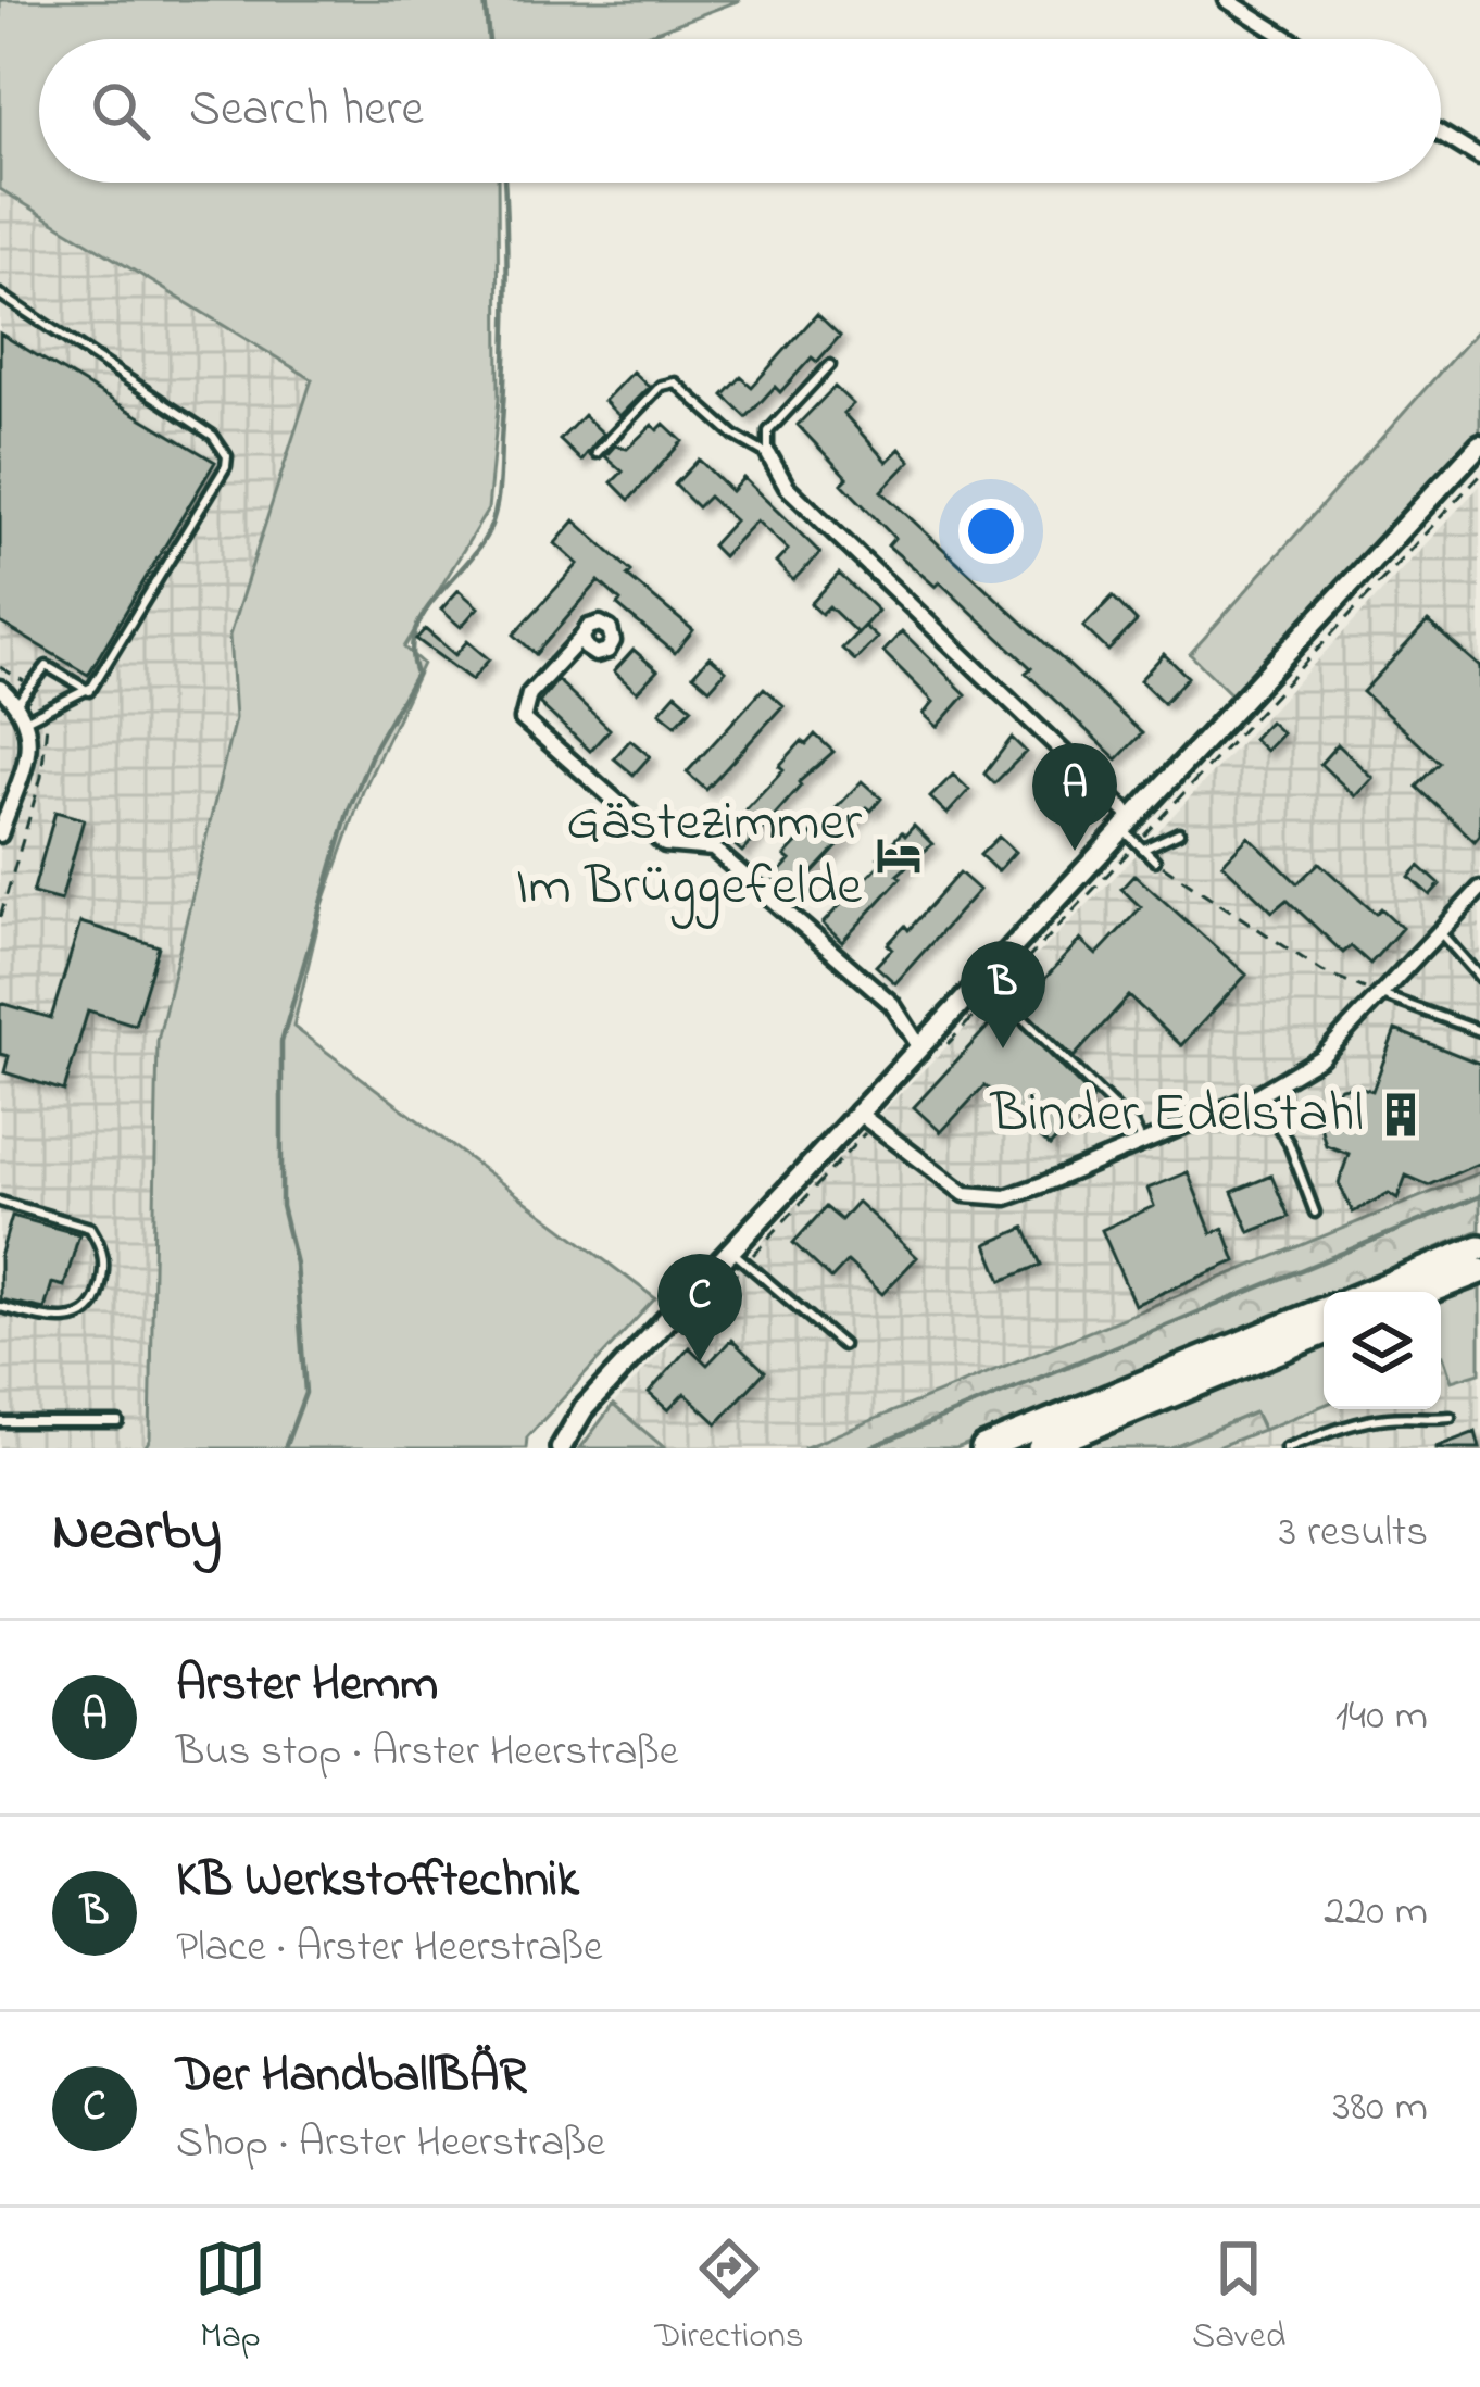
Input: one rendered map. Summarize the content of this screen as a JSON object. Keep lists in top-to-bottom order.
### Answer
{
  "places": {
    "hotel": ["Gästezimmer Im Brüggefelde"],
    "building": ["Binder Edelstahl"]
  },
  "page": {
    "search": "Search here",
    "pins": ["A", "B", "C"],
    "heading": ["Nearby", "3 results"],
    "list": [
      {
        "mark": "A",
        "name": "Arster Hemm",
        "note": "Bus stop · Arster Heerstraße",
        "value": "140 m"
      },
      {
        "mark": "B",
        "name": "KB Werkstofftechnik",
        "note": "Place · Arster Heerstraße",
        "value": "220 m"
      },
      {
        "mark": "C",
        "name": "Der HandballBÄR",
        "note": "Shop · Arster Heerstraße",
        "value": "380 m"
      }
    ],
    "nav": ["Map", "Directions", "Saved"]
  }
}
